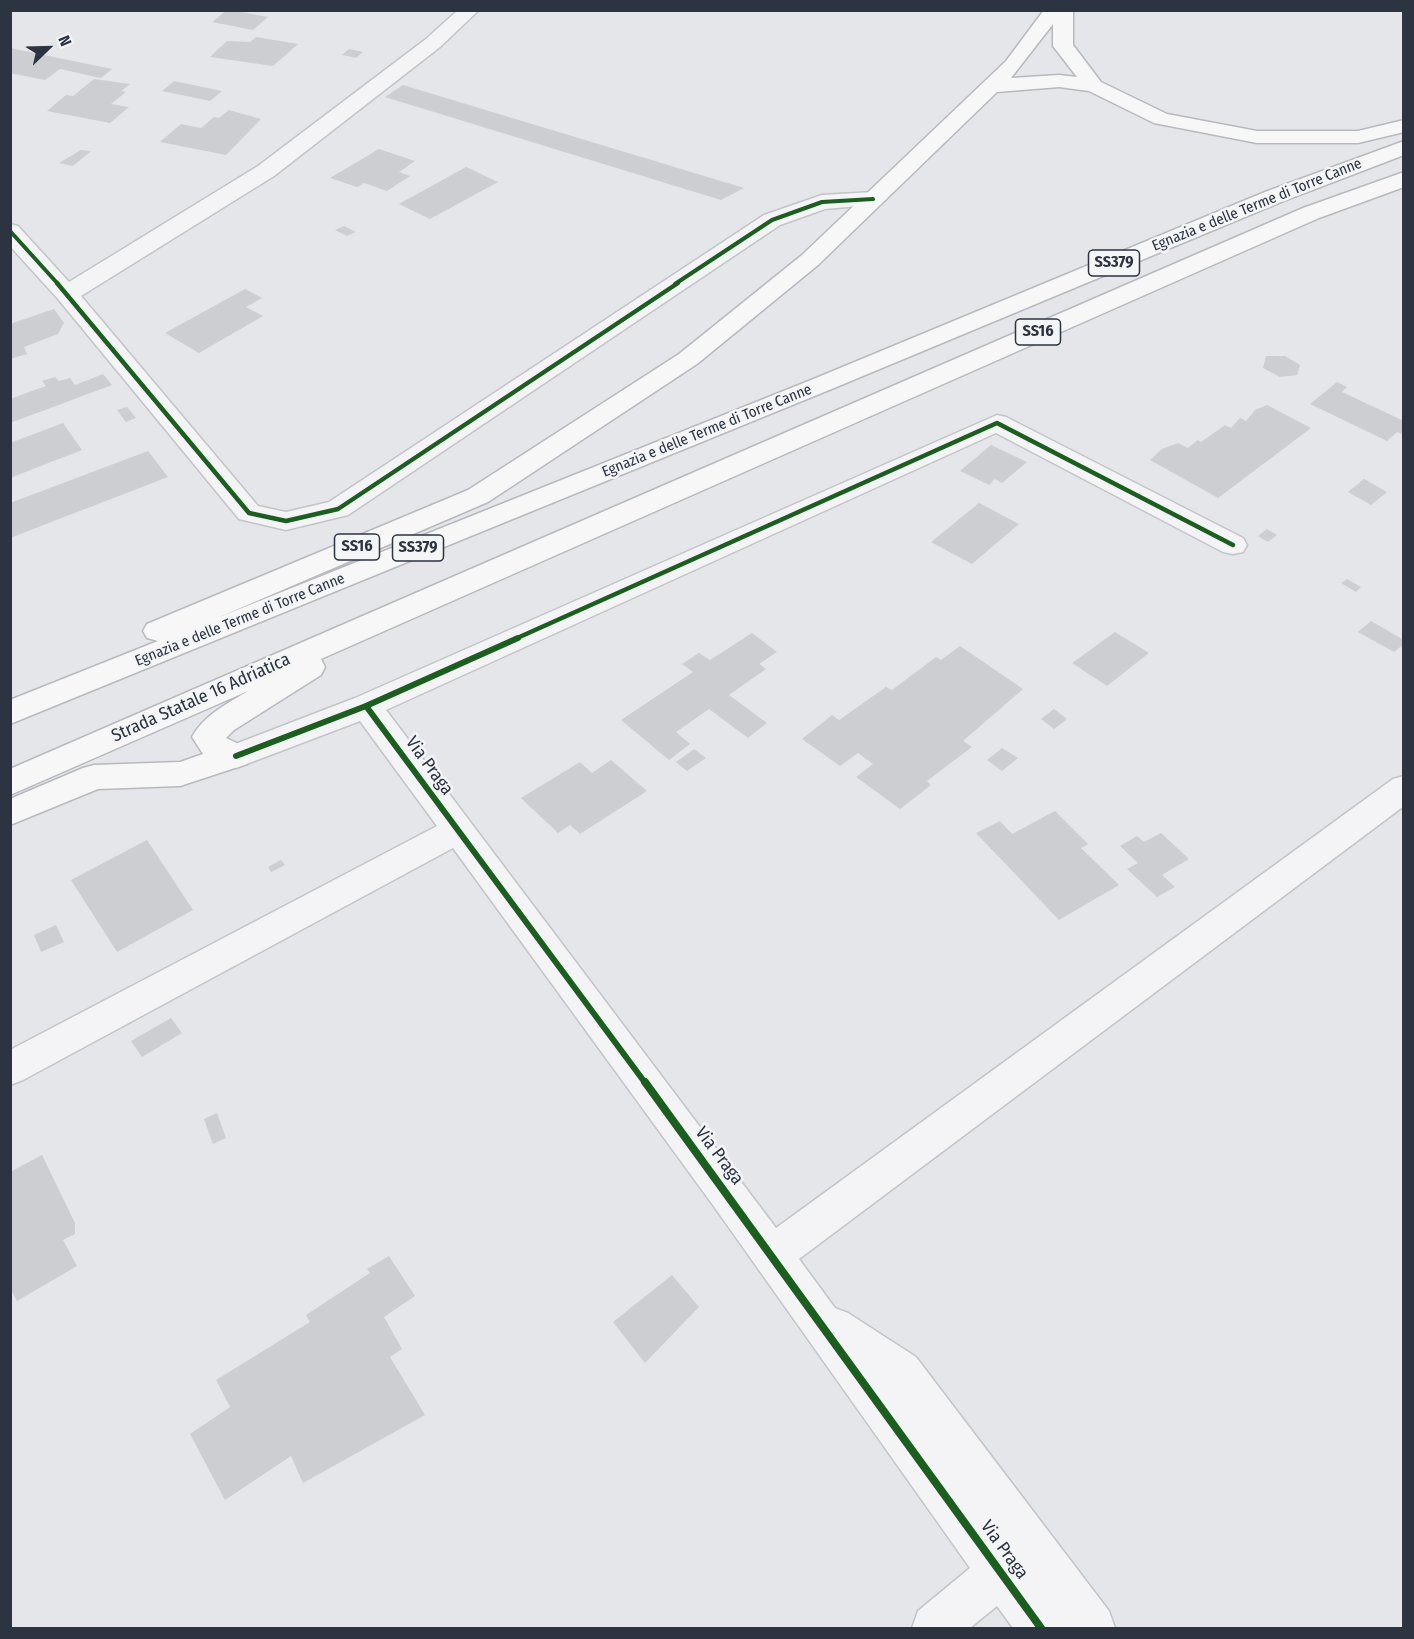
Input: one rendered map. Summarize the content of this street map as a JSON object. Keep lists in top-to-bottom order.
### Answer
{
  "streets": {
    "highway": [
      "Egnazia e delle Terme di Torre Canne",
      "SS379",
      "SS16",
      "Strada Statale 16 Adriatica"
    ],
    "street": ["Via Praga"]
  },
  "crossings": [
    ["Egnazia e delle Terme di Torre Canne", "Strada Statale 16 Adriatica"]
  ],
  "north": "top right"
}
